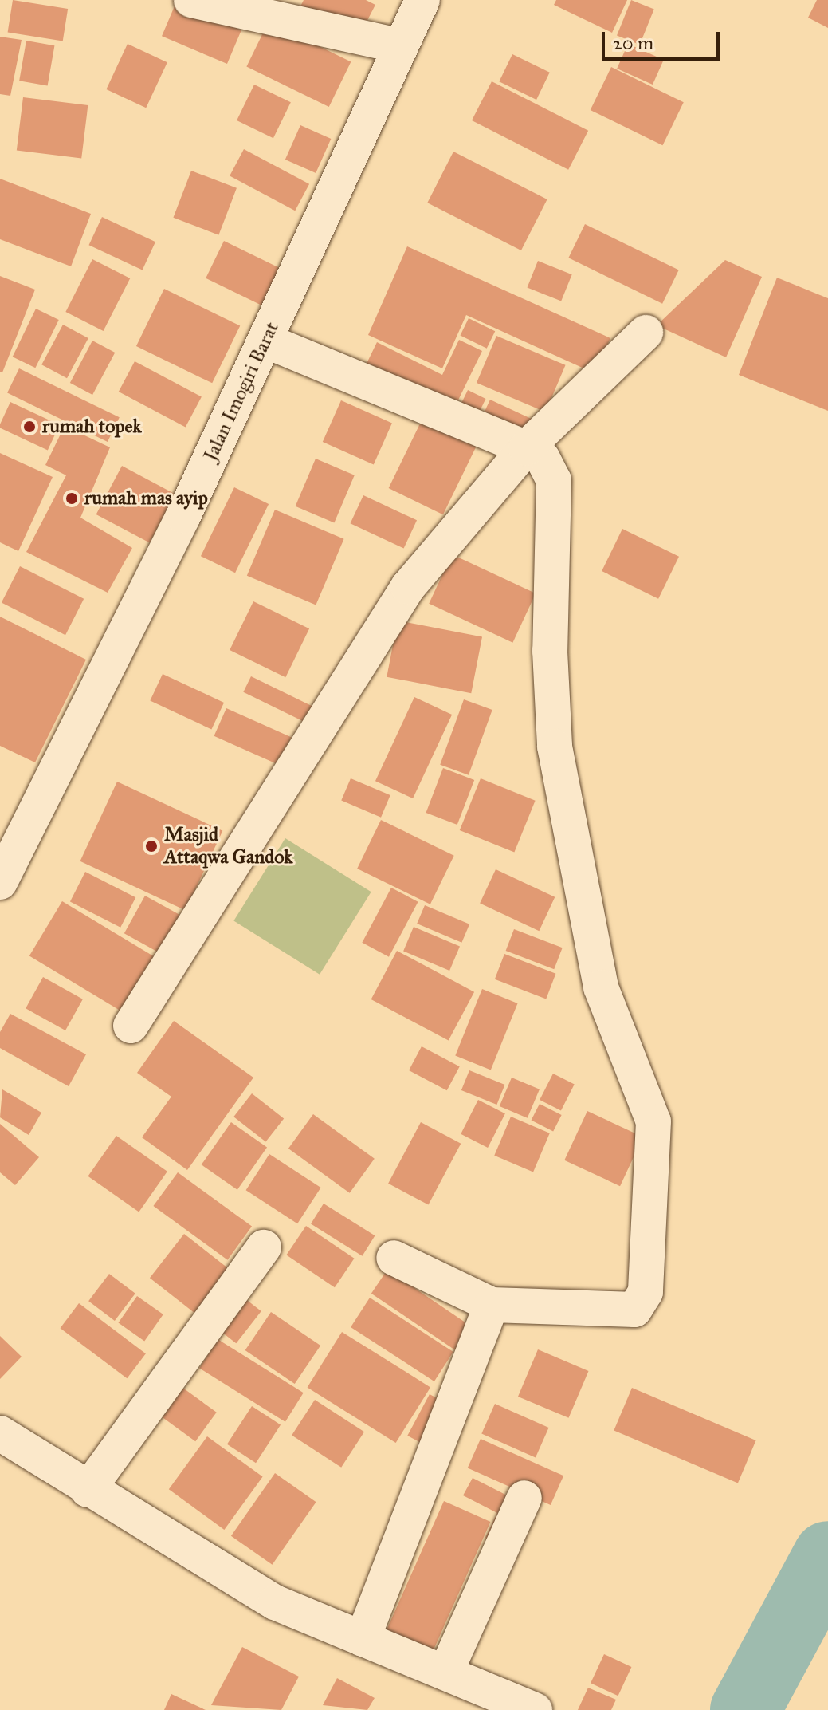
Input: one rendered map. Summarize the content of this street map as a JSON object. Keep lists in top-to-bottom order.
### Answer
{
  "streets": {
    "street": ["Jalan Imogiri Barat"]
  },
  "places": ["rumah topek", "rumah mas ayip", "Masjid Attaqwa Gandok"],
  "scale_bar": "20 m"
}
